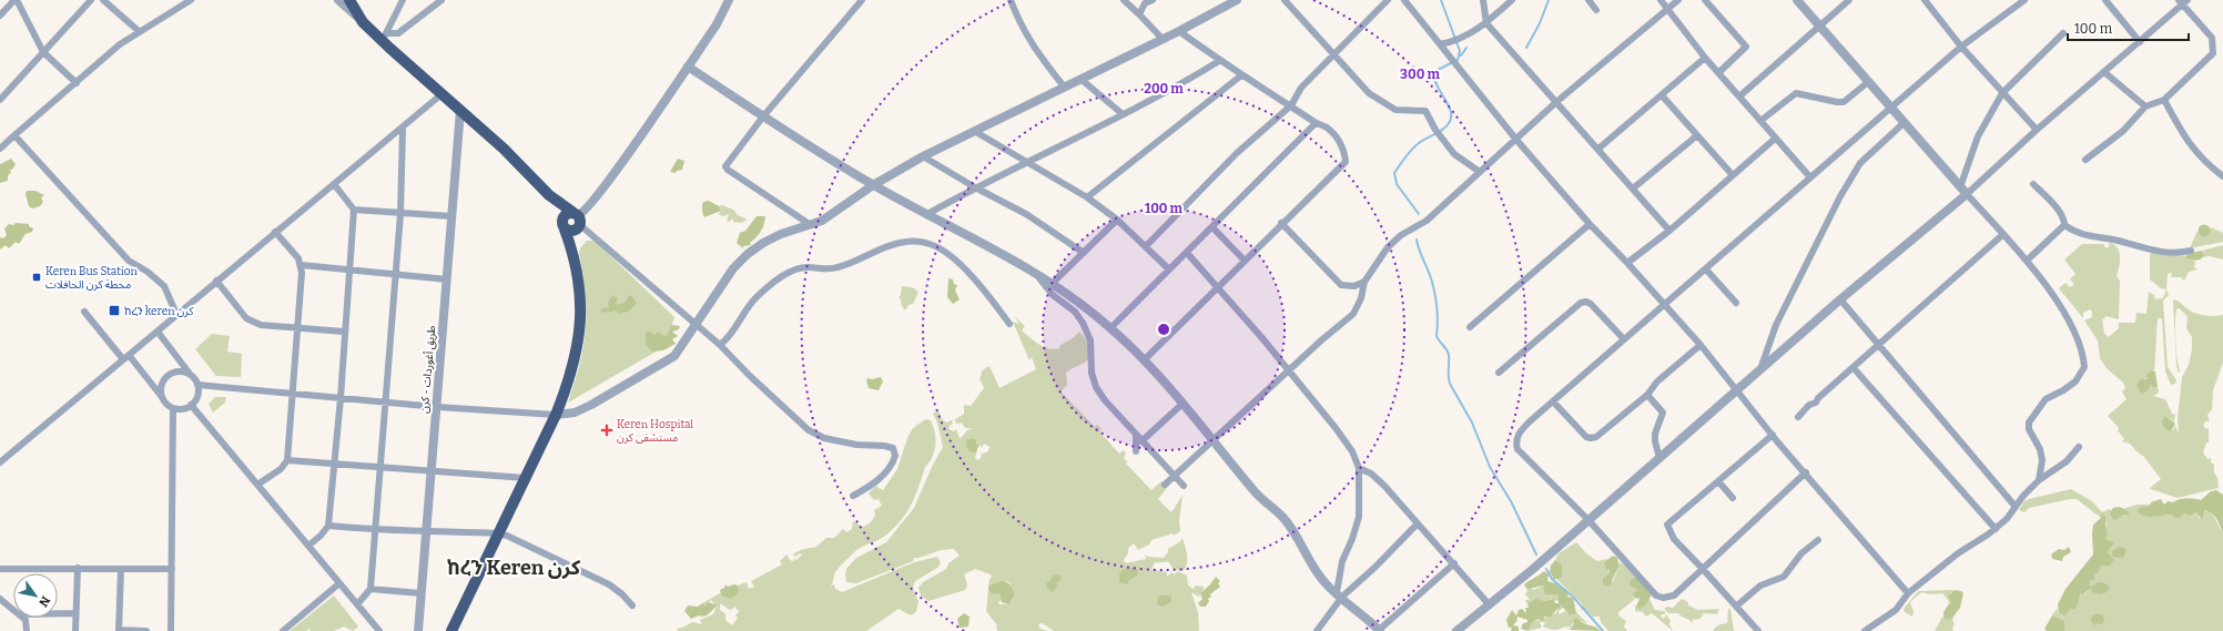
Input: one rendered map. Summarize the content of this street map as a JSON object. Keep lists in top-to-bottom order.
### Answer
{
  "streets": {
    "street": ["طريق أغوردات - كرن"]
  },
  "districts": ["ከረን Keren كرن"],
  "places": {
    "transit": ["Keren Bus Station محطة كرن الحافلات", "ከረን keren كرن"],
    "health": ["Keren Hospital مستشفى كرن"]
  },
  "scale_bar": "100 m",
  "north": "bottom right",
  "rings": ["300 m", "200 m", "100 m"]
}
